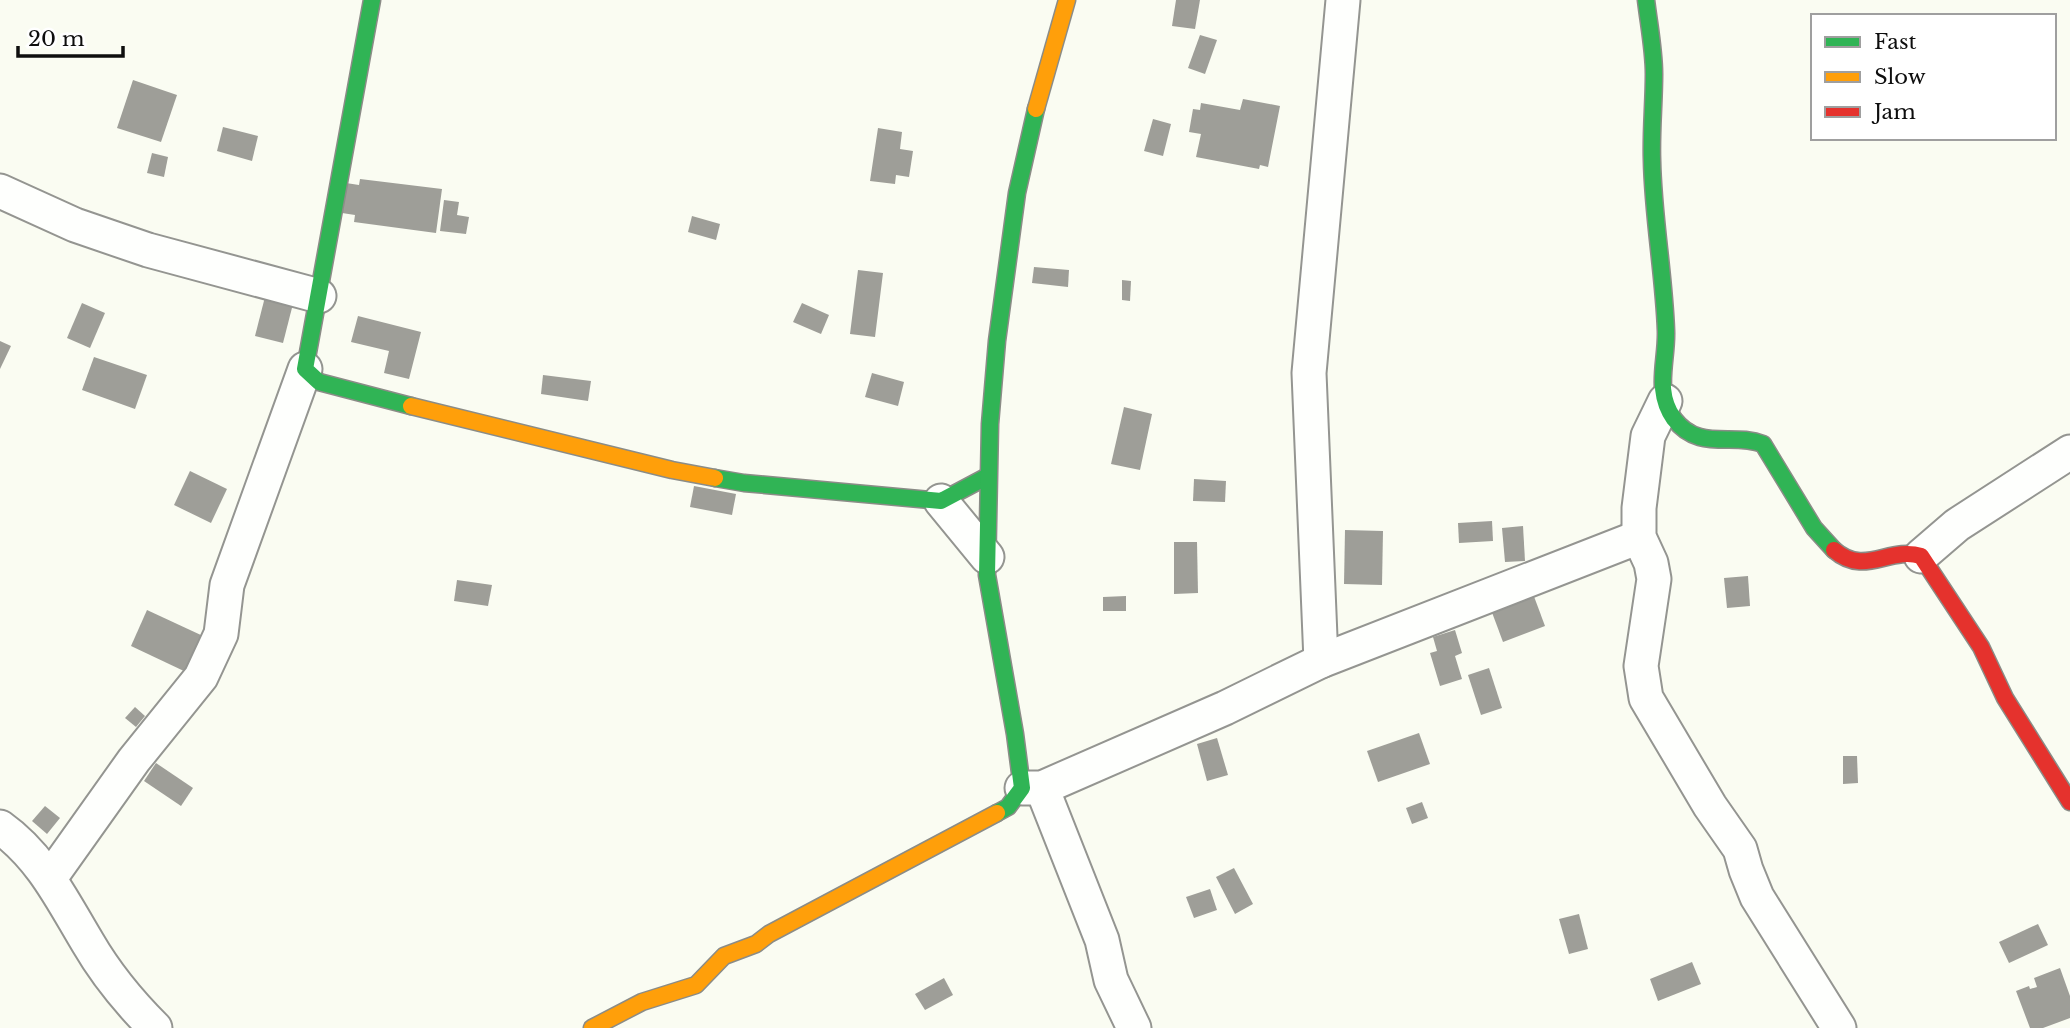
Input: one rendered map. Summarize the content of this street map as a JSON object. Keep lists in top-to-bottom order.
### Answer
{
  "legend": ["Fast", "Slow", "Jam"],
  "scale_bar": "20 m"
}
